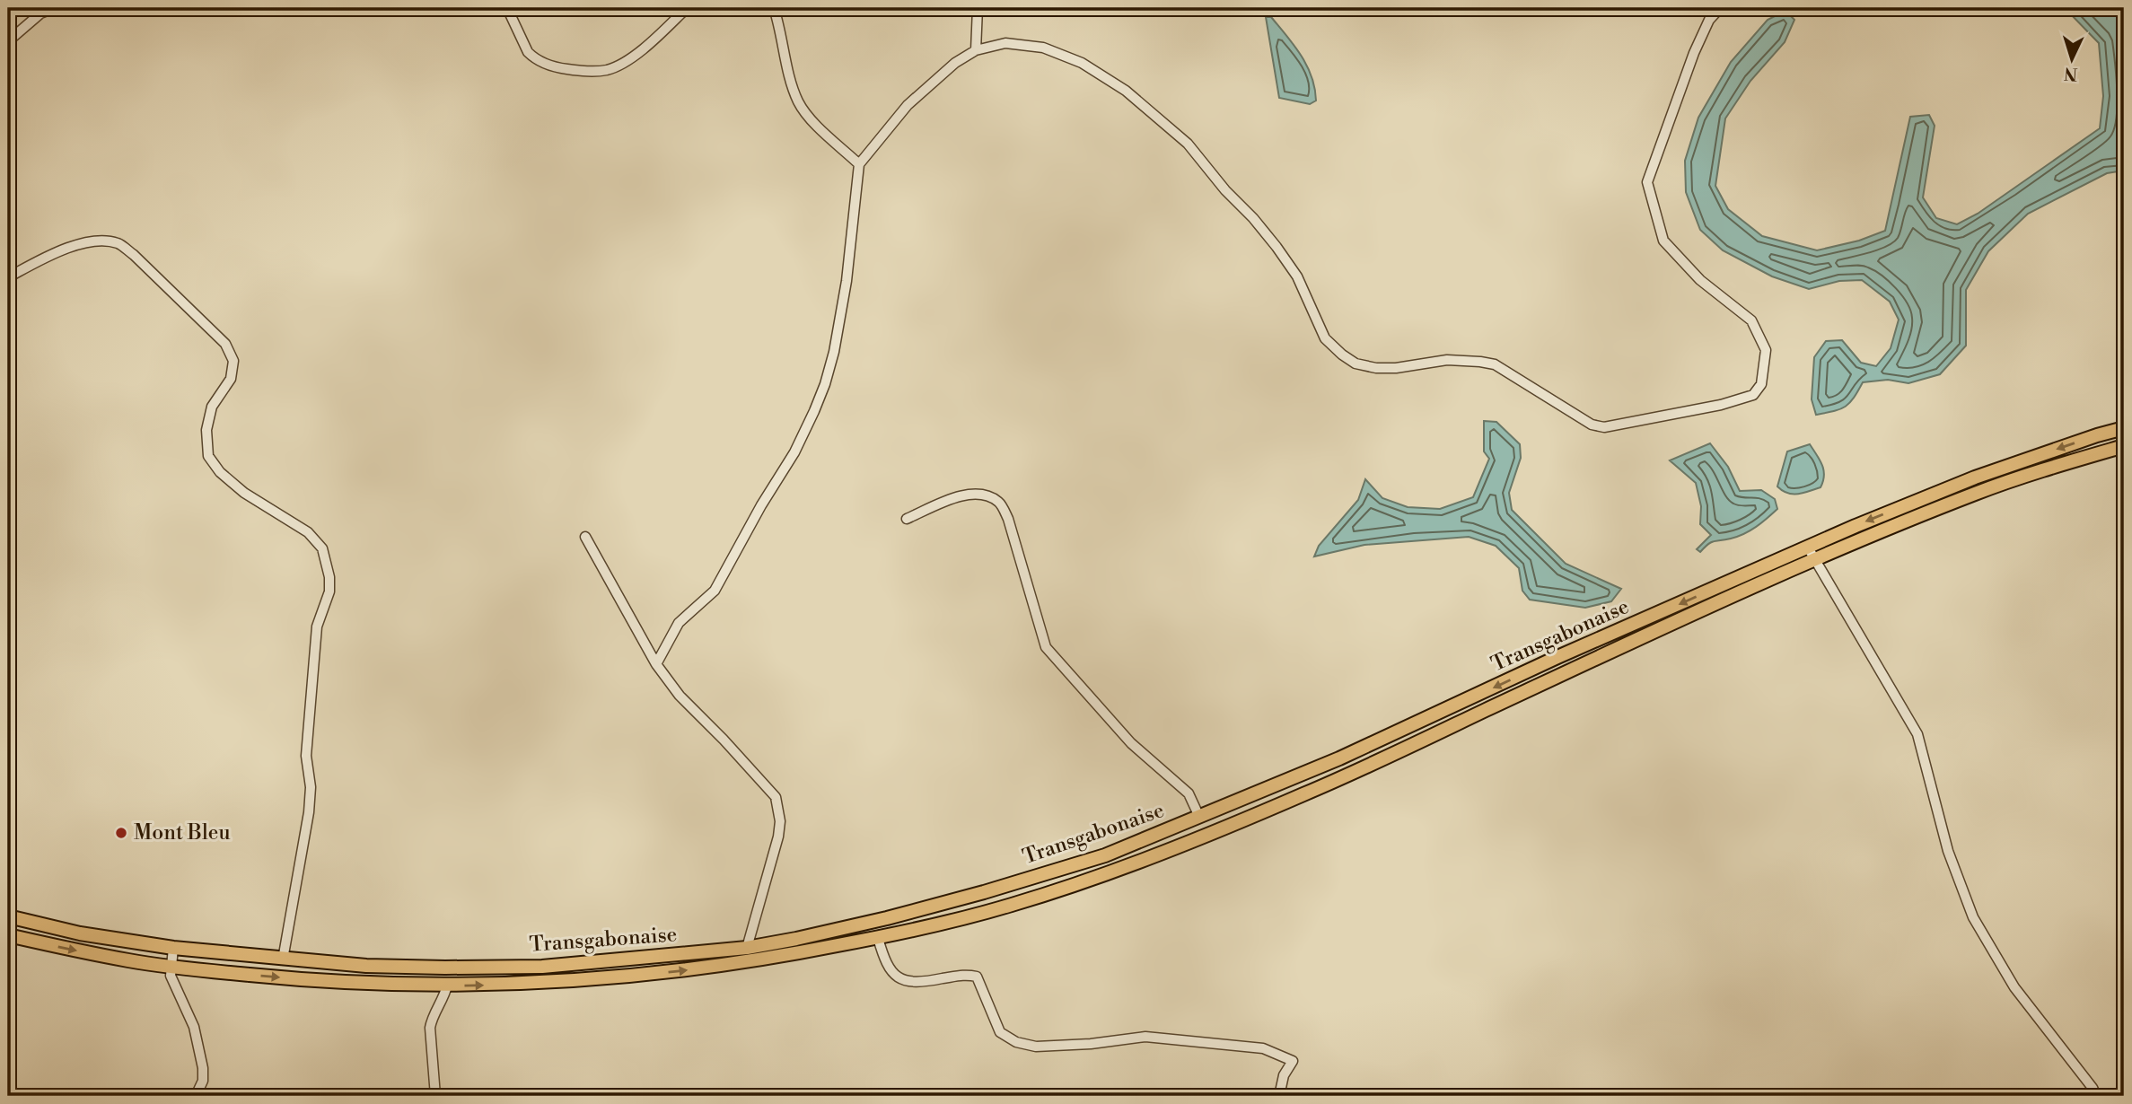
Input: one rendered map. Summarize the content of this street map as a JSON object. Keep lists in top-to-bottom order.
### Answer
{
  "streets": {
    "highway": ["Transgabonaise"]
  },
  "places": ["Mont Bleu"],
  "north": "bottom"
}
